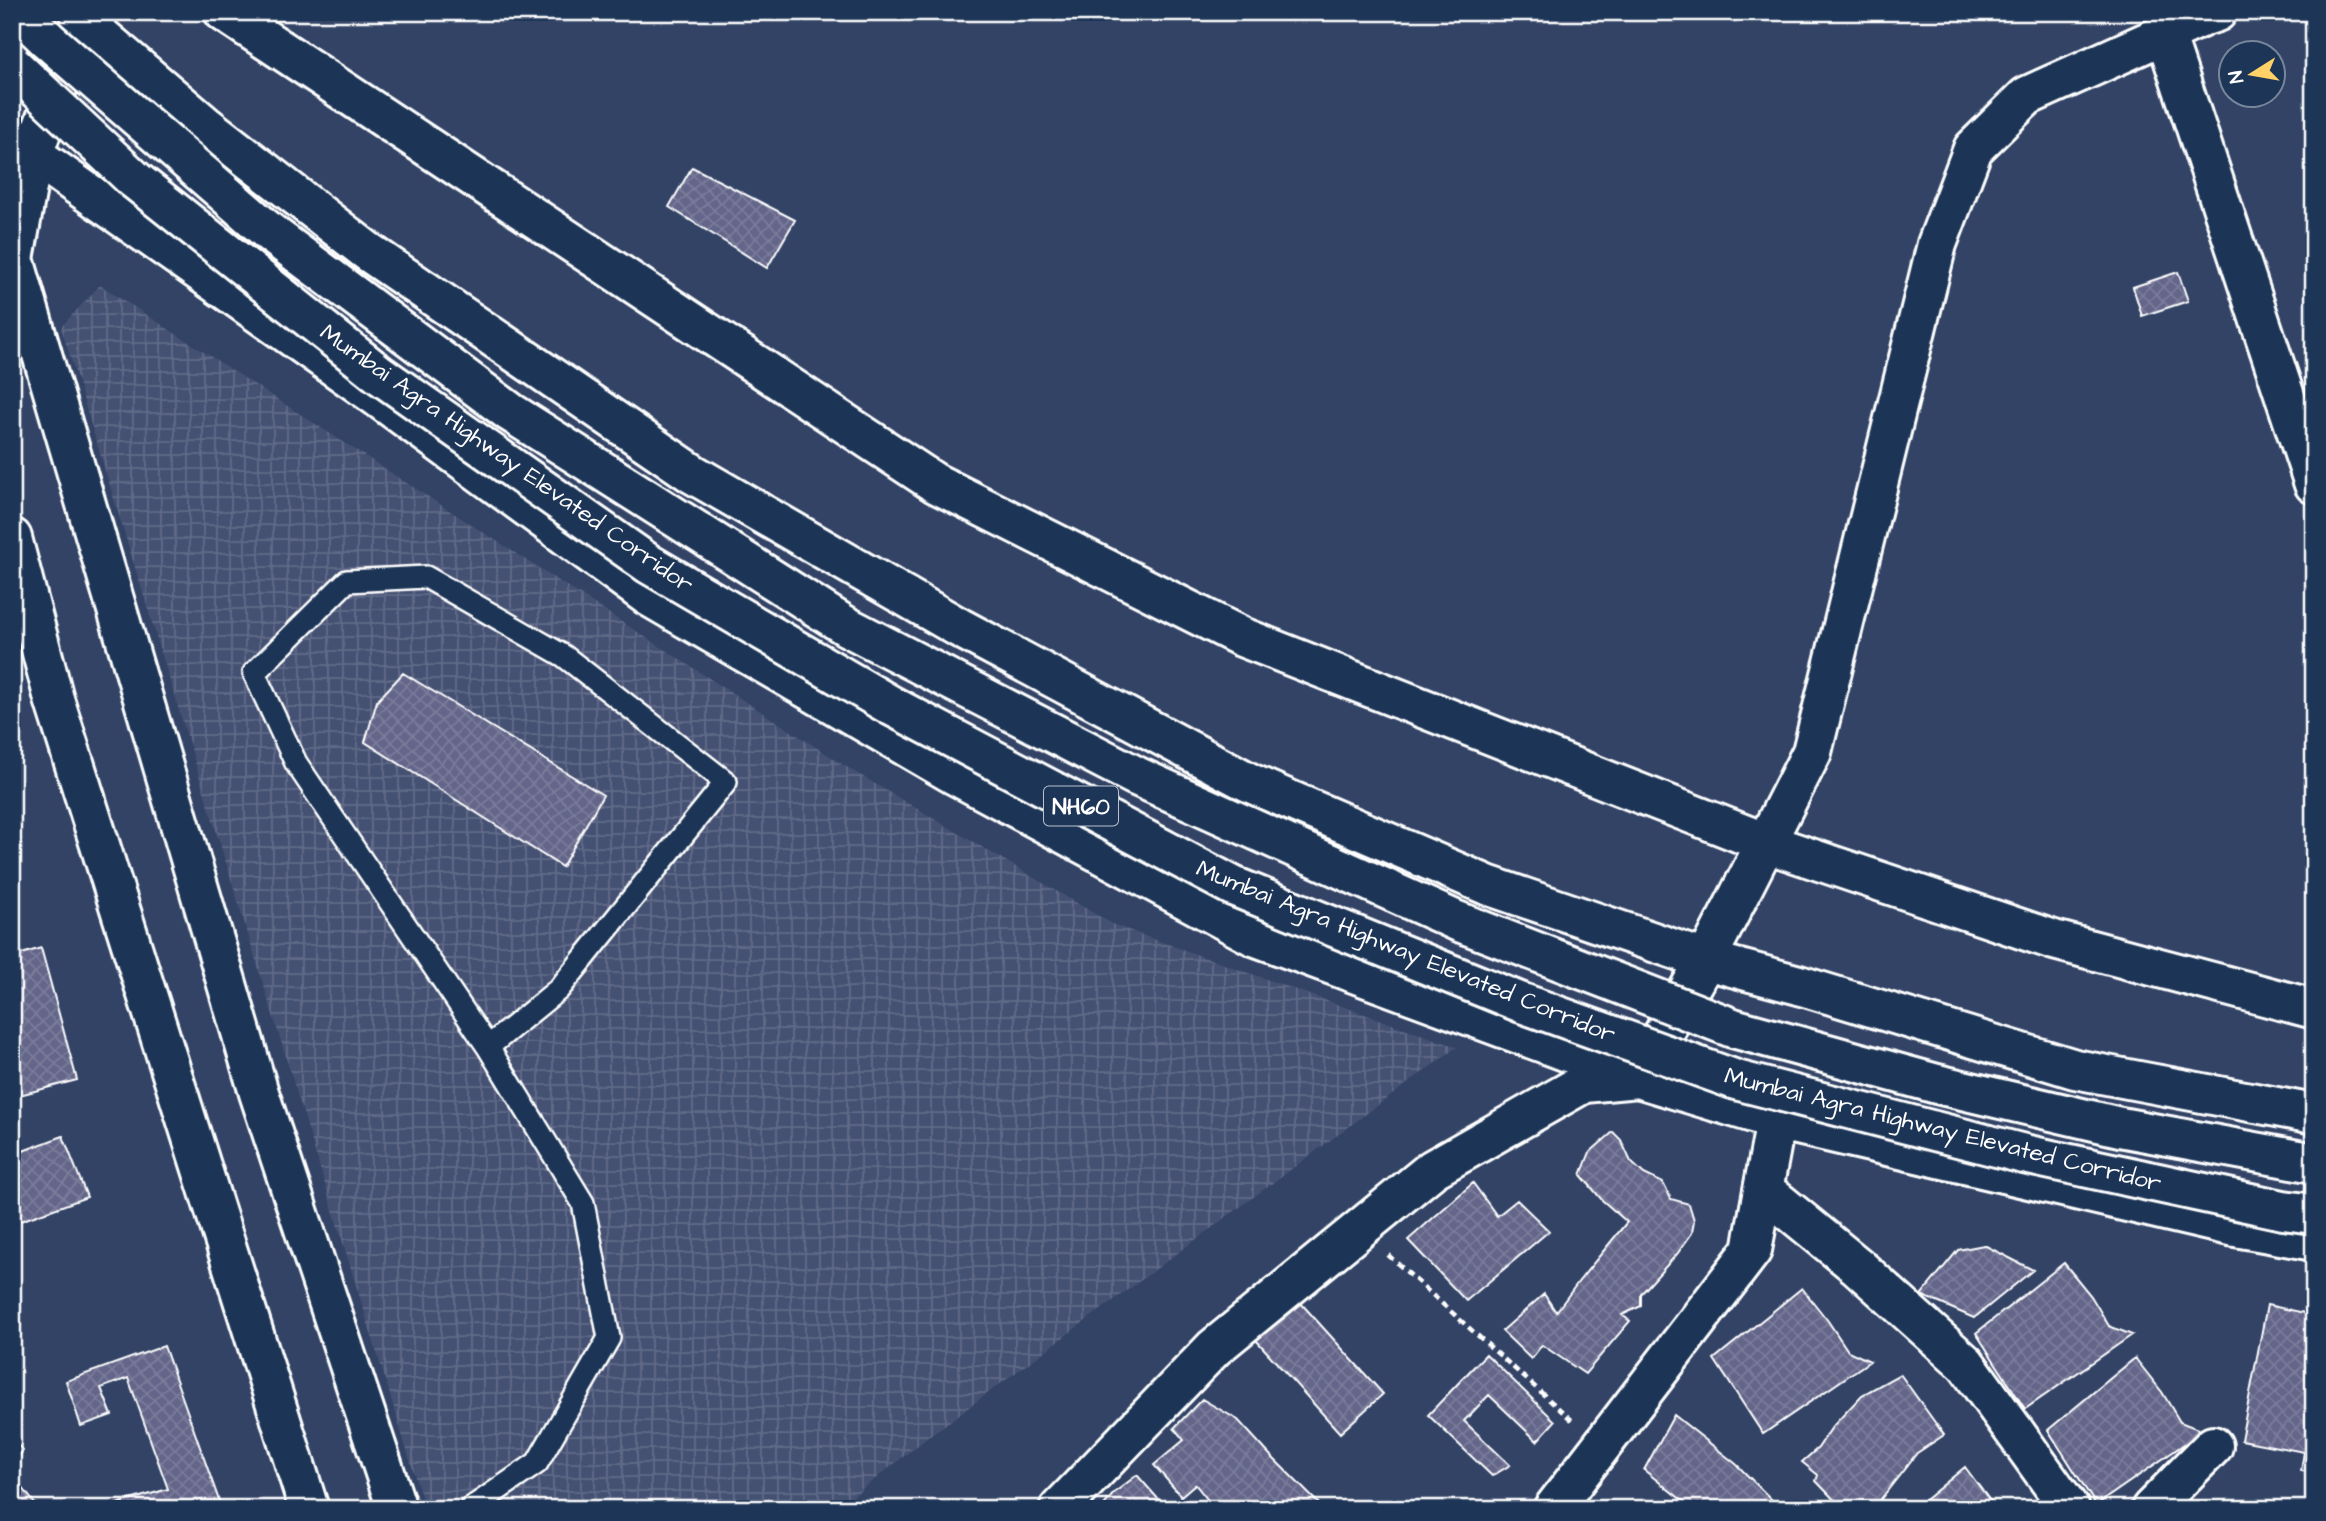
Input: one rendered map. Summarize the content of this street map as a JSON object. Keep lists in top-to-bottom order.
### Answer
{
  "streets": {
    "main road": ["Mumbai Agra Highway Elevated Corridor", "NH60"]
  },
  "north": "left"
}
